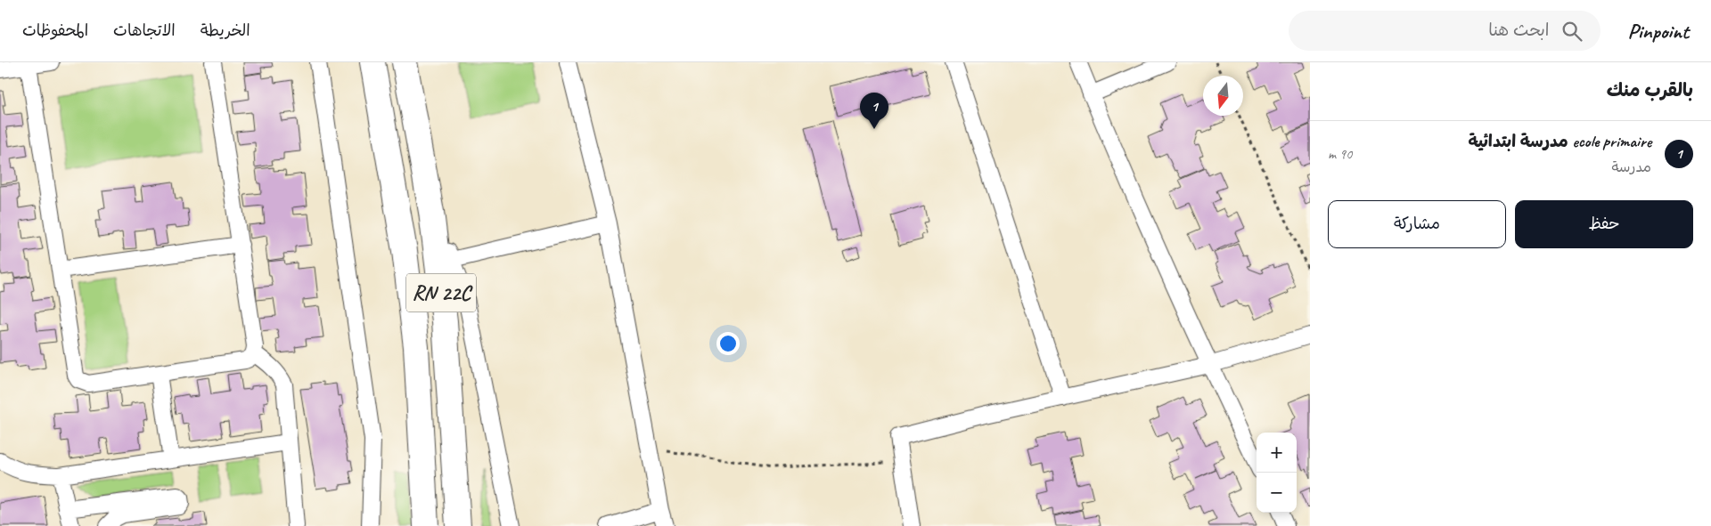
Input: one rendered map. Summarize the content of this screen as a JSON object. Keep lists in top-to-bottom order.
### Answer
{
  "streets": {
    "highway": ["RN 22C"]
  },
  "north": "bottom",
  "page": {
    "header": "Pinpoint",
    "search": "ابحث هنا",
    "nav": ["الخريطة", "الاتجاهات", "المحفوظات"],
    "heading": "بالقرب منك",
    "pins": "1",
    "list": [
      {
        "mark": "1",
        "name": "ecole primaire مدرسة ابتدائية",
        "note": "مدرسة",
        "value": "90 m"
      }
    ],
    "buttons": ["حفظ", "مشاركة"],
    "map_buttons": ["+", "−"]
  }
}
